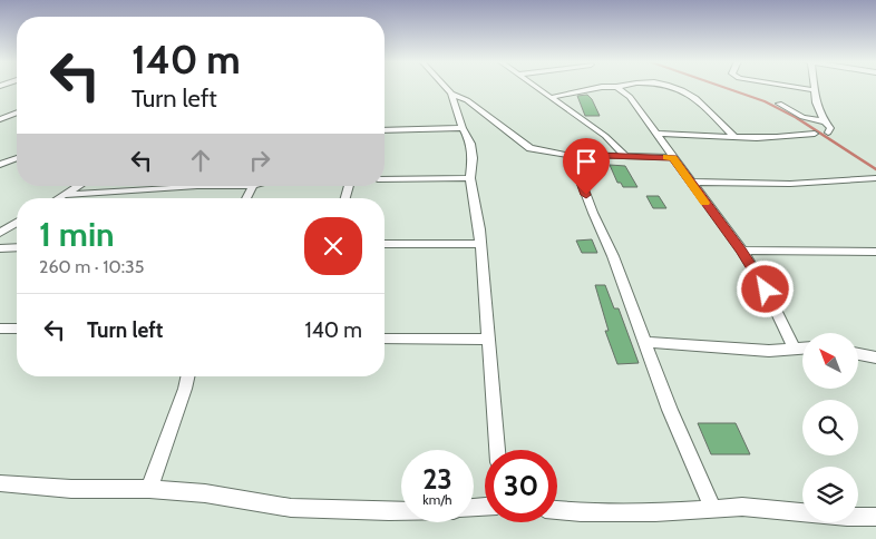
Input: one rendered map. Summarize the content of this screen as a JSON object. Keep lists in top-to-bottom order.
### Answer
{
  "north": "top left",
  "page": {
    "turn": ["140 m", "Turn left"],
    "heading": ["1 min", "260 m · 10:35"],
    "list": [
      {
        "name": "Turn left",
        "value": "140 m"
      }
    ],
    "speed": "23 km/h",
    "limit": "30"
  }
}
